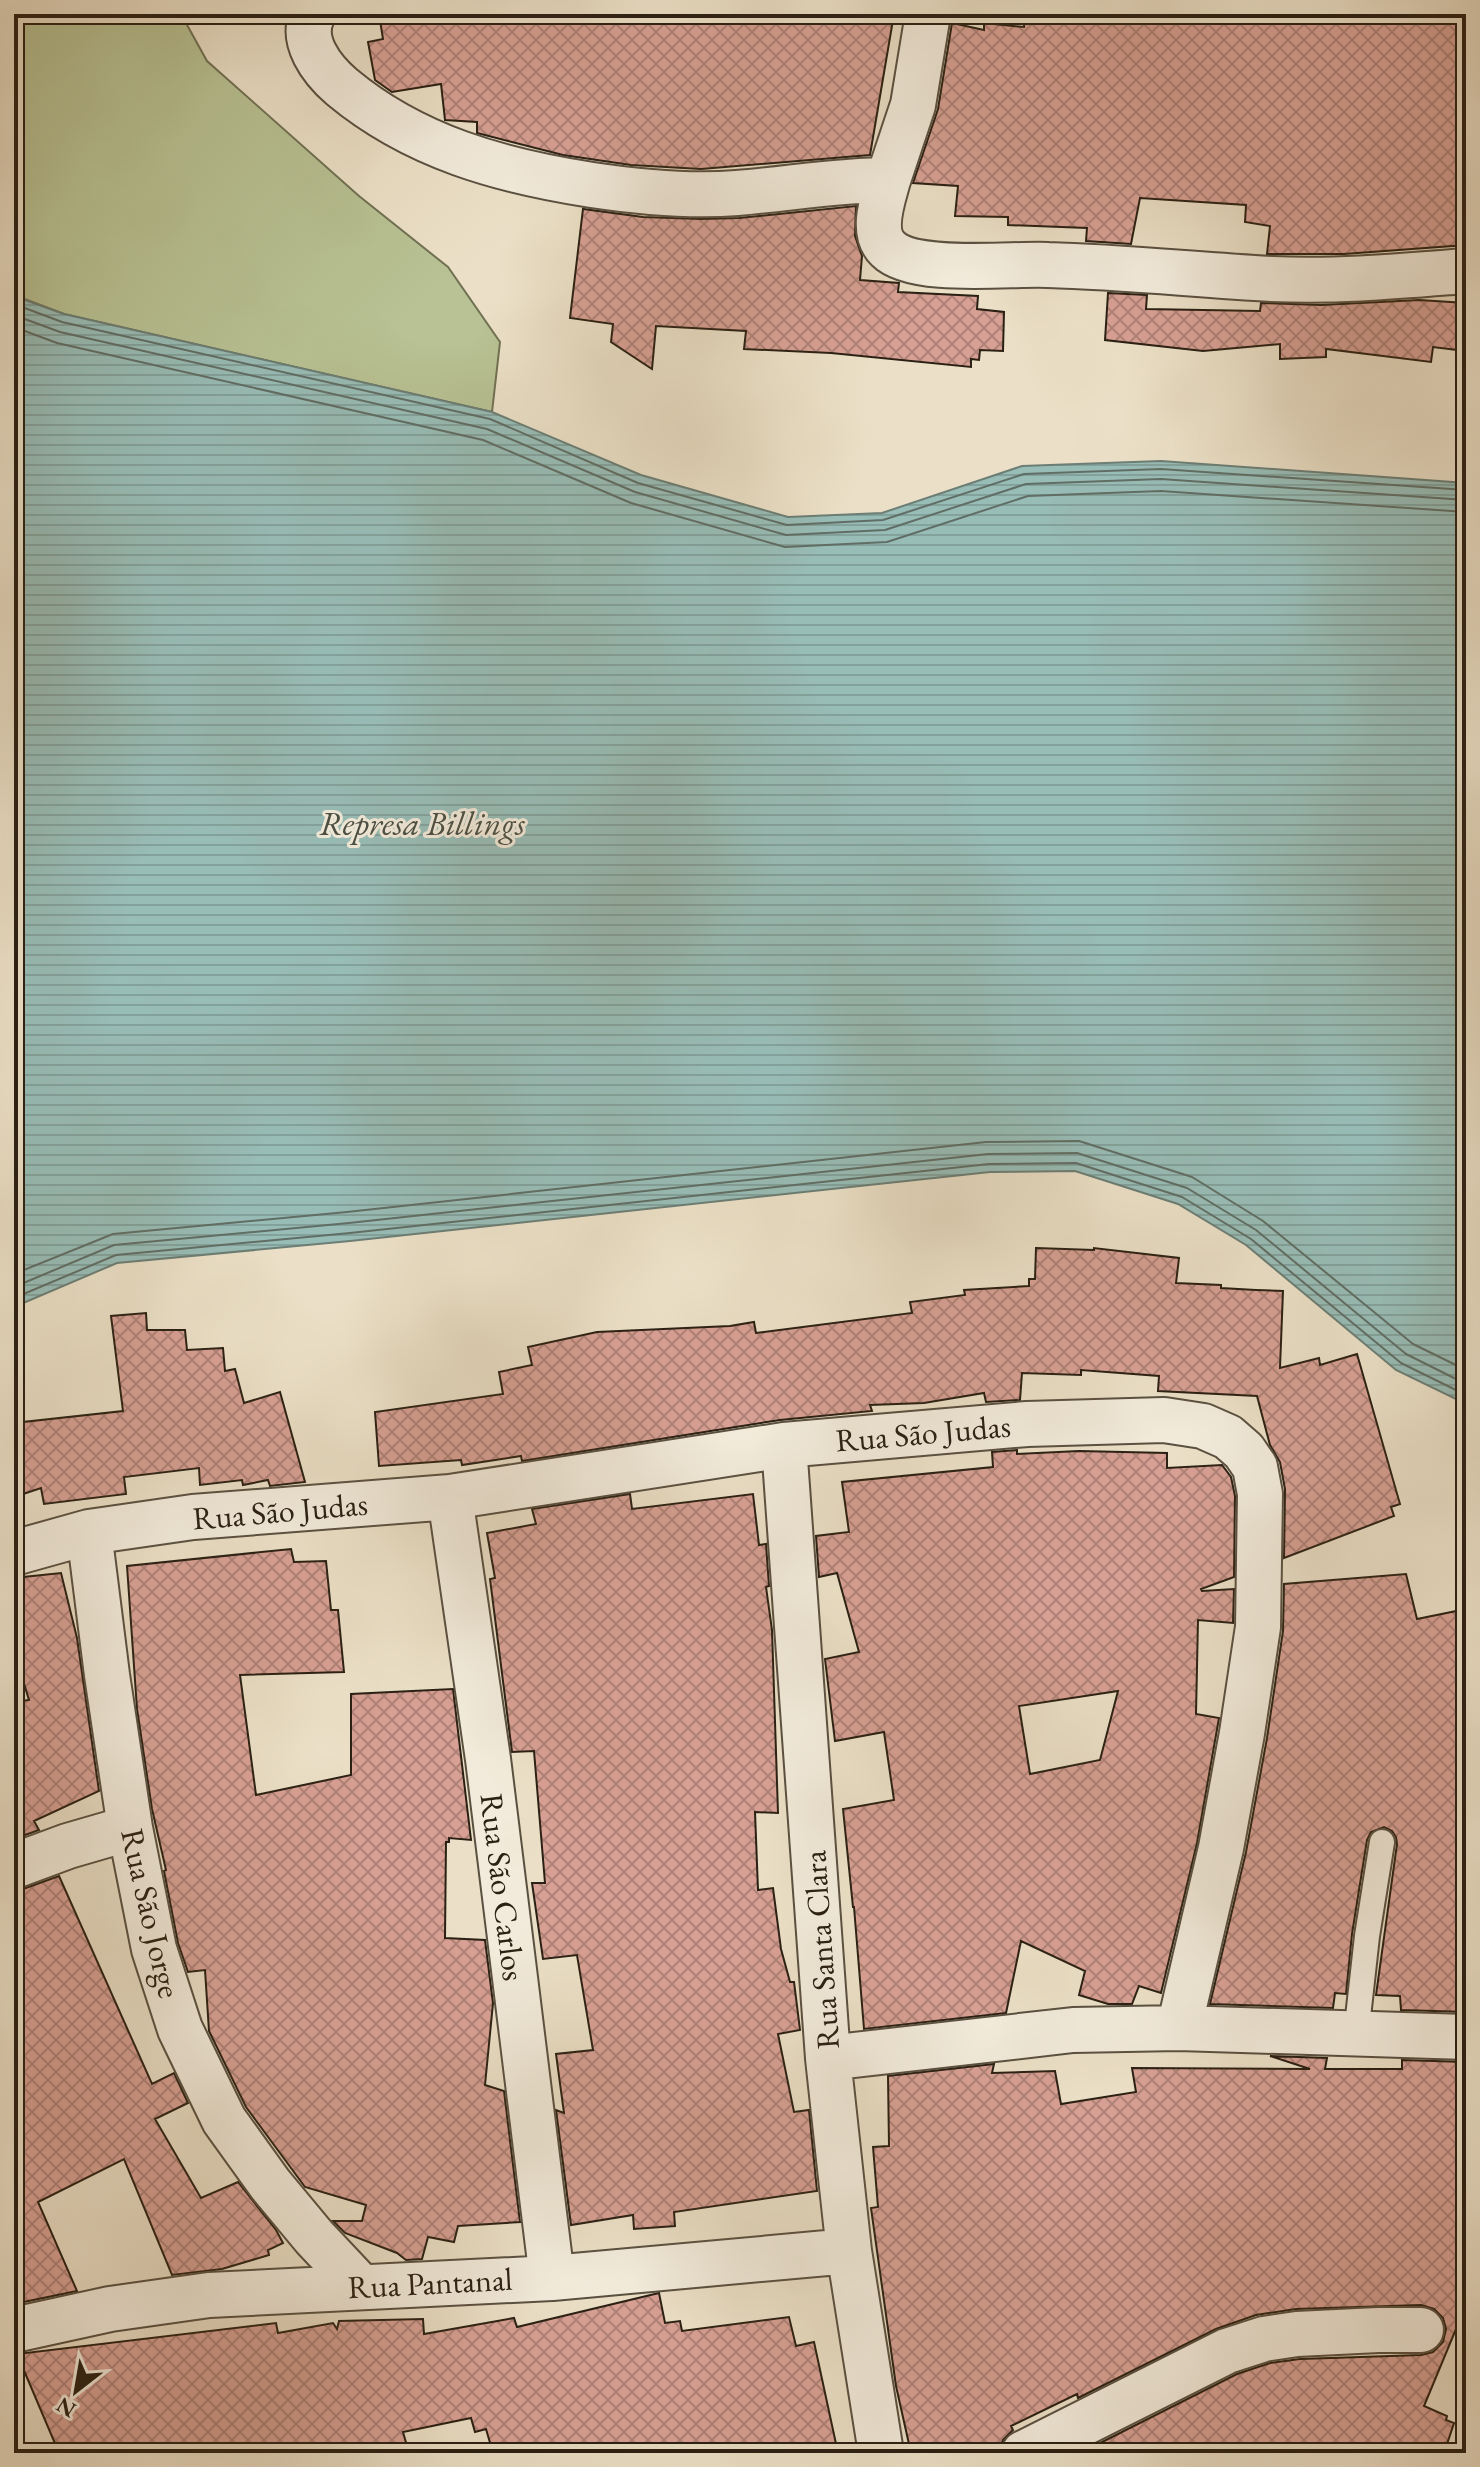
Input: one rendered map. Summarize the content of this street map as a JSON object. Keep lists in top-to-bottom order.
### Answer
{
  "streets": {
    "street": [
      "Rua São Judas",
      "Rua São Carlos",
      "Rua São Jorge",
      "Rua Santa Clara",
      "Rua Pantanal"
    ]
  },
  "crossings": [
    ["Rua São Judas", "Rua São Carlos"],
    ["Rua São Judas", "Rua São Jorge"],
    ["Rua São Judas", "Rua Santa Clara"],
    ["Rua São Carlos", "Rua Pantanal"],
    ["Rua São Jorge", "Rua Pantanal"],
    ["Rua Santa Clara", "Rua Pantanal"]
  ],
  "water": ["Represa Billings"],
  "north": "bottom left"
}
